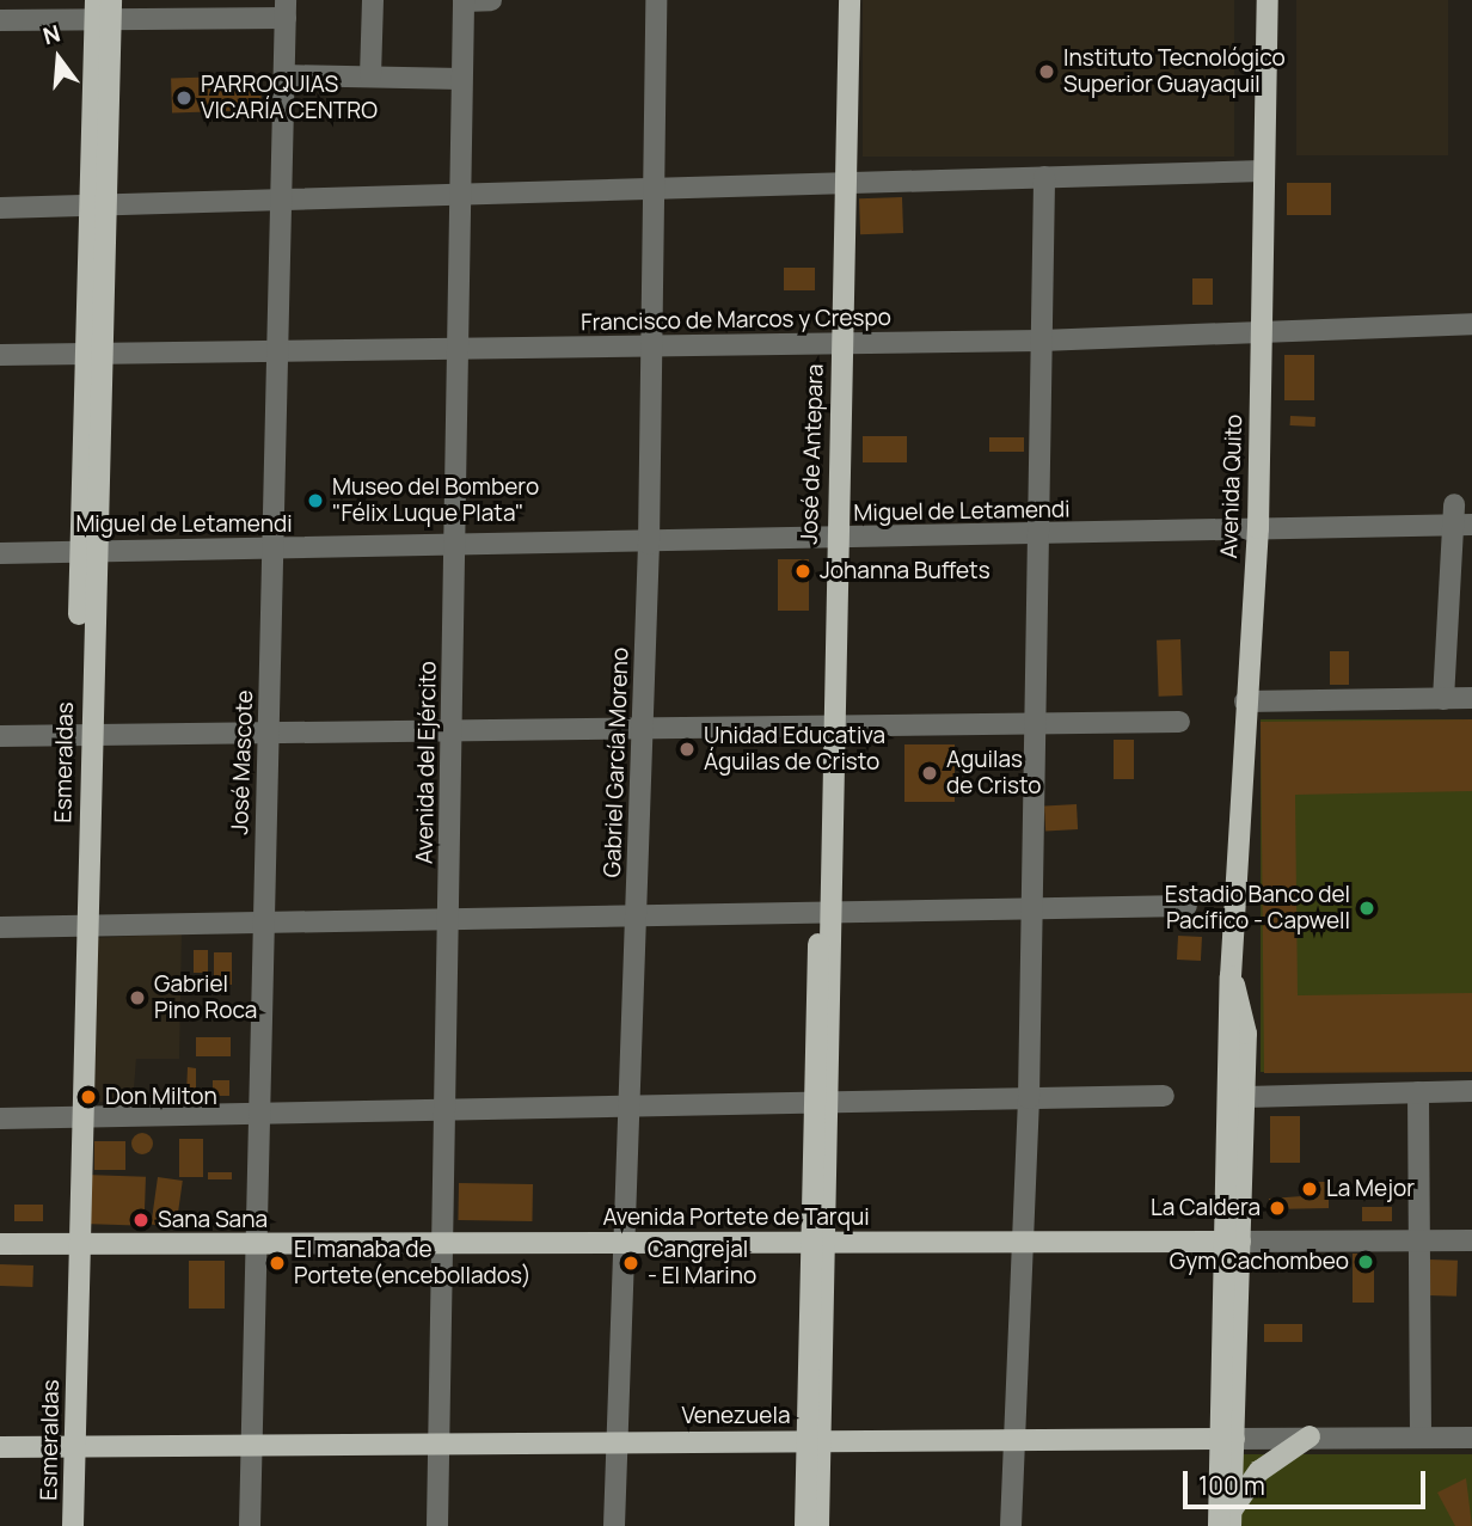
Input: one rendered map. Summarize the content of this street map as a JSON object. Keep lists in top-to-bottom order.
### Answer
{
  "streets": {
    "main road": [
      "José de Antepara",
      "Avenida Quito",
      "Esmeraldas",
      "Avenida Portete de Tarqui",
      "Venezuela"
    ],
    "street": [
      "Francisco de Marcos y Crespo",
      "Miguel de Letamendi",
      "José Mascote",
      "Avenida del Ejército",
      "Gabriel García Moreno"
    ]
  },
  "crossings": [
    ["Francisco de Marcos y Crespo", "José de Antepara"],
    ["Francisco de Marcos y Crespo", "Avenida Quito"],
    ["Francisco de Marcos y Crespo", "Esmeraldas"],
    ["Francisco de Marcos y Crespo", "José Mascote"],
    ["Francisco de Marcos y Crespo", "Avenida del Ejército"],
    ["Francisco de Marcos y Crespo", "Gabriel García Moreno"],
    ["José de Antepara", "Miguel de Letamendi"],
    ["José de Antepara", "Avenida Portete de Tarqui"],
    ["José de Antepara", "Venezuela"],
    ["Avenida Quito", "Miguel de Letamendi"],
    ["Avenida Quito", "Avenida Portete de Tarqui"],
    ["Avenida Quito", "Venezuela"],
    ["Miguel de Letamendi", "Esmeraldas"],
    ["Miguel de Letamendi", "José Mascote"],
    ["Miguel de Letamendi", "Avenida del Ejército"],
    ["Miguel de Letamendi", "Gabriel García Moreno"],
    ["Esmeraldas", "Avenida Portete de Tarqui"],
    ["Esmeraldas", "Venezuela"],
    ["José Mascote", "Avenida Portete de Tarqui"],
    ["José Mascote", "Venezuela"],
    ["Avenida del Ejército", "Avenida Portete de Tarqui"],
    ["Avenida del Ejército", "Venezuela"],
    ["Gabriel García Moreno", "Avenida Portete de Tarqui"],
    ["Gabriel García Moreno", "Venezuela"]
  ],
  "places": [
    "Instituto Tecnológico Superior Guayaquil",
    "PARROQUIAS VICARÍA CENTRO",
    "Museo del Bombero \"Félix Luque Plata\"",
    "Johanna Buffets",
    "Unidad Educativa Águilas de Cristo",
    "Aguilas de Cristo",
    "Estadio Banco del Pacífico - Capwell",
    "Gabriel Pino Roca",
    "Don Milton",
    "La Mejor",
    "La Caldera",
    "Sana Sana",
    "Gym Cachombeo",
    "El manaba de Portete(encebollados)",
    "Cangrejal - El Marino"
  ],
  "scale_bar": "100 m",
  "north": "top"
}
